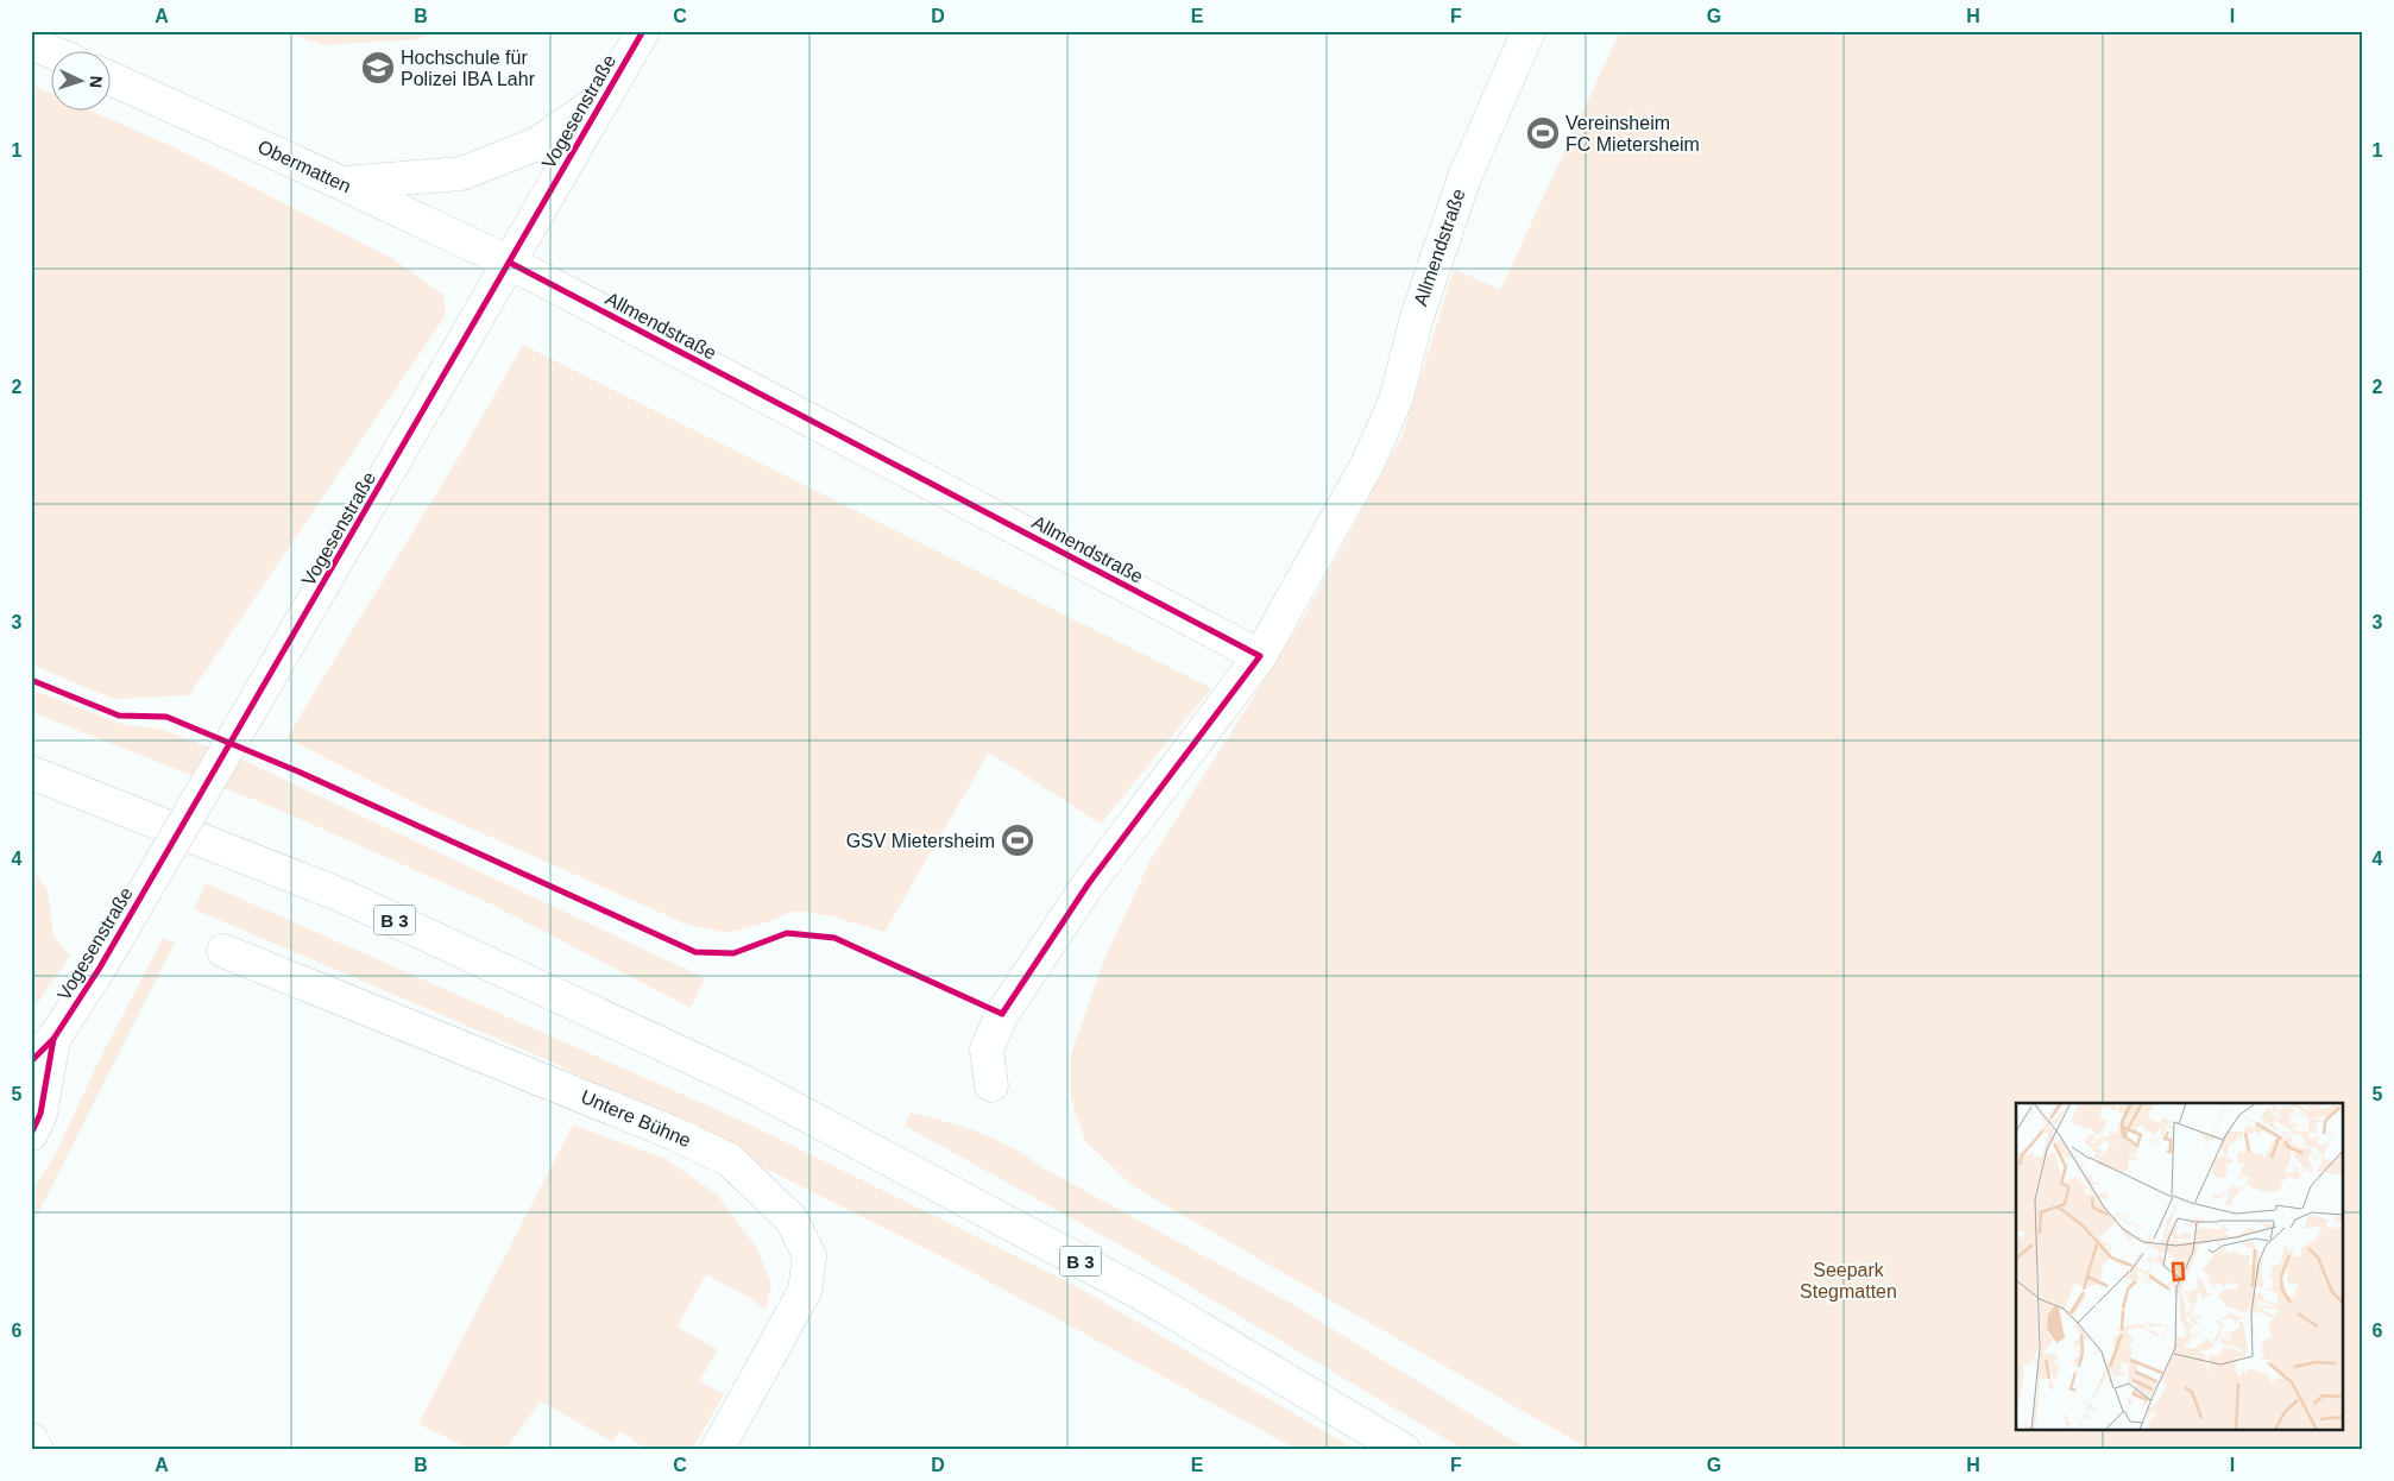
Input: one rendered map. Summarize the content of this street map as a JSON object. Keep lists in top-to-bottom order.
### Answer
{
  "streets": {
    "street": [
      "Vogesenstraße",
      "Obermatten",
      "Allmendstraße",
      "B 3",
      "Untere Bühne"
    ]
  },
  "crossings": [
    ["Vogesenstraße", "Obermatten"],
    ["Vogesenstraße", "Allmendstraße"],
    ["Obermatten", "Allmendstraße"]
  ],
  "parks": ["Seepark Stegmatten"],
  "places": {
    "school or university": ["Hochschule für Polizei IBA Lahr"],
    "sports": ["Vereinsheim FC Mietersheim", "GSV Mietersheim"]
  },
  "north": "right",
  "grid": {
    "columns": [
      "A",
      "B",
      "C",
      "D",
      "E",
      "F",
      "G",
      "H",
      "I"
    ],
    "rows": [
      "1",
      "2",
      "3",
      "4",
      "5",
      "6"
    ]
  }
}
